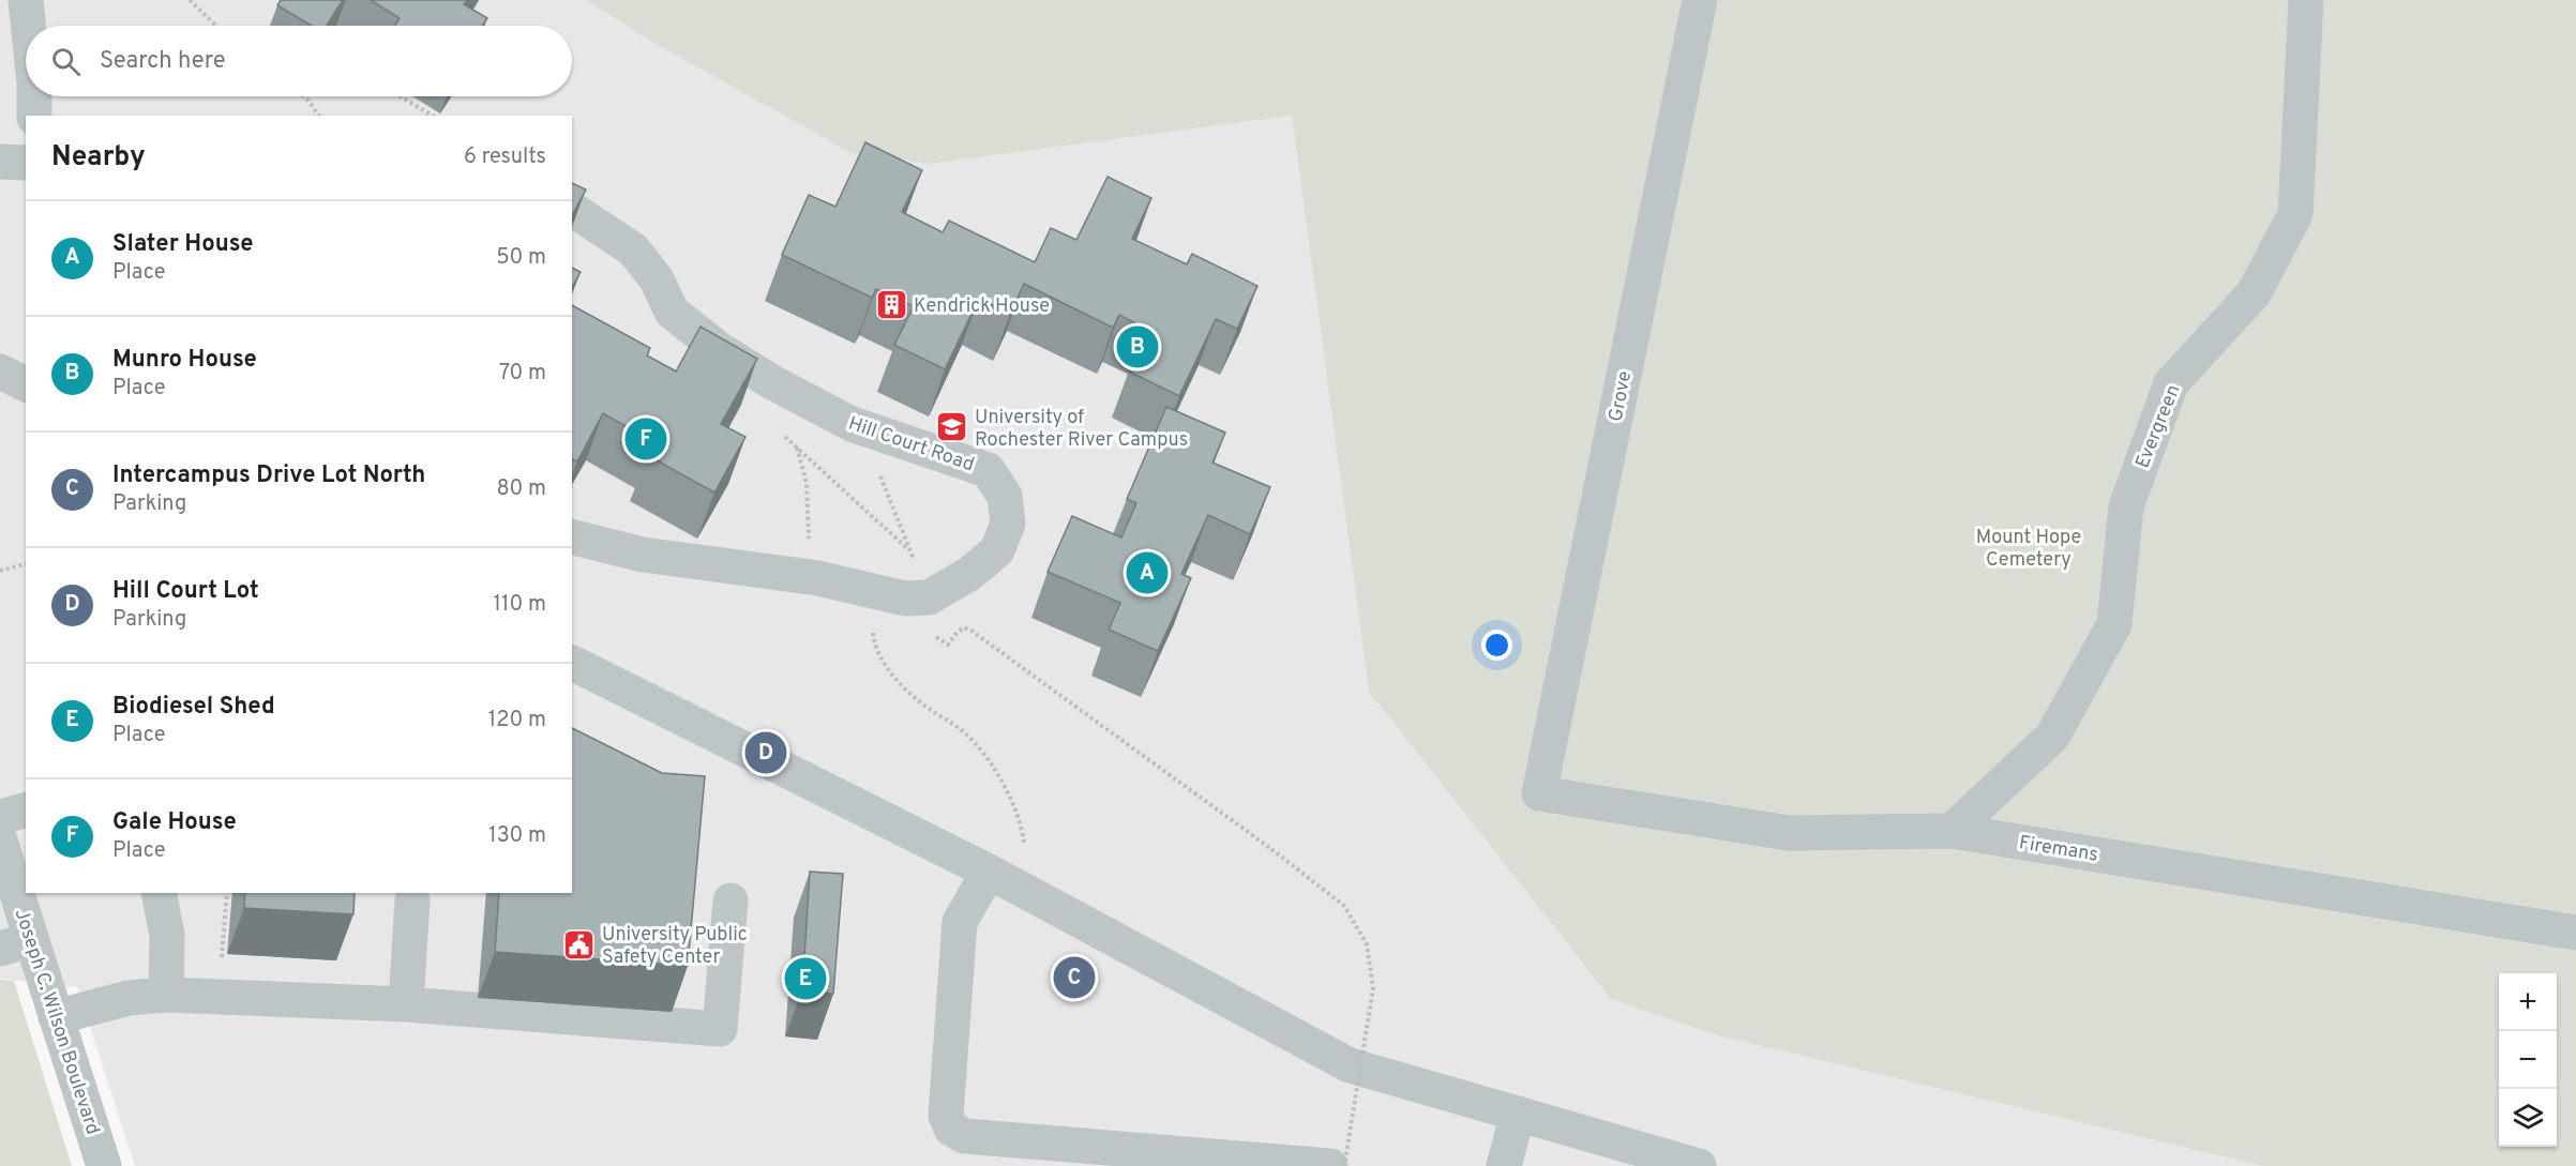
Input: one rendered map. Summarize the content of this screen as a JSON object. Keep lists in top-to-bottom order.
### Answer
{
  "streets": {
    "street": [
      "Grove",
      "Evergreen",
      "Hill Court Road",
      "Firemans",
      "Joseph C. Wilson Boulevard"
    ]
  },
  "crossings": [
    ["Grove", "Firemans"],
    ["Evergreen", "Firemans"]
  ],
  "parks": ["Mount Hope Cemetery"],
  "places": {
    "building": ["Kendrick House"],
    "school or university": ["University of Rochester River Campus"],
    "public building": ["University Public Safety Center"]
  },
  "page": {
    "search": "Search here",
    "heading": ["Nearby", "6 results"],
    "list": [
      {
        "mark": "A",
        "name": "Slater House",
        "note": "Place",
        "value": "50 m"
      },
      {
        "mark": "B",
        "name": "Munro House",
        "note": "Place",
        "value": "70 m"
      },
      {
        "mark": "C",
        "name": "Intercampus Drive Lot North",
        "note": "Parking",
        "value": "80 m"
      },
      {
        "mark": "D",
        "name": "Hill Court Lot",
        "note": "Parking",
        "value": "110 m"
      },
      {
        "mark": "E",
        "name": "Biodiesel Shed",
        "note": "Place",
        "value": "120 m"
      },
      {
        "mark": "F",
        "name": "Gale House",
        "note": "Place",
        "value": "130 m"
      }
    ],
    "pins": [
      "B",
      "F",
      "A",
      "D",
      "C",
      "E"
    ],
    "map_buttons": ["+", "−"]
  }
}
